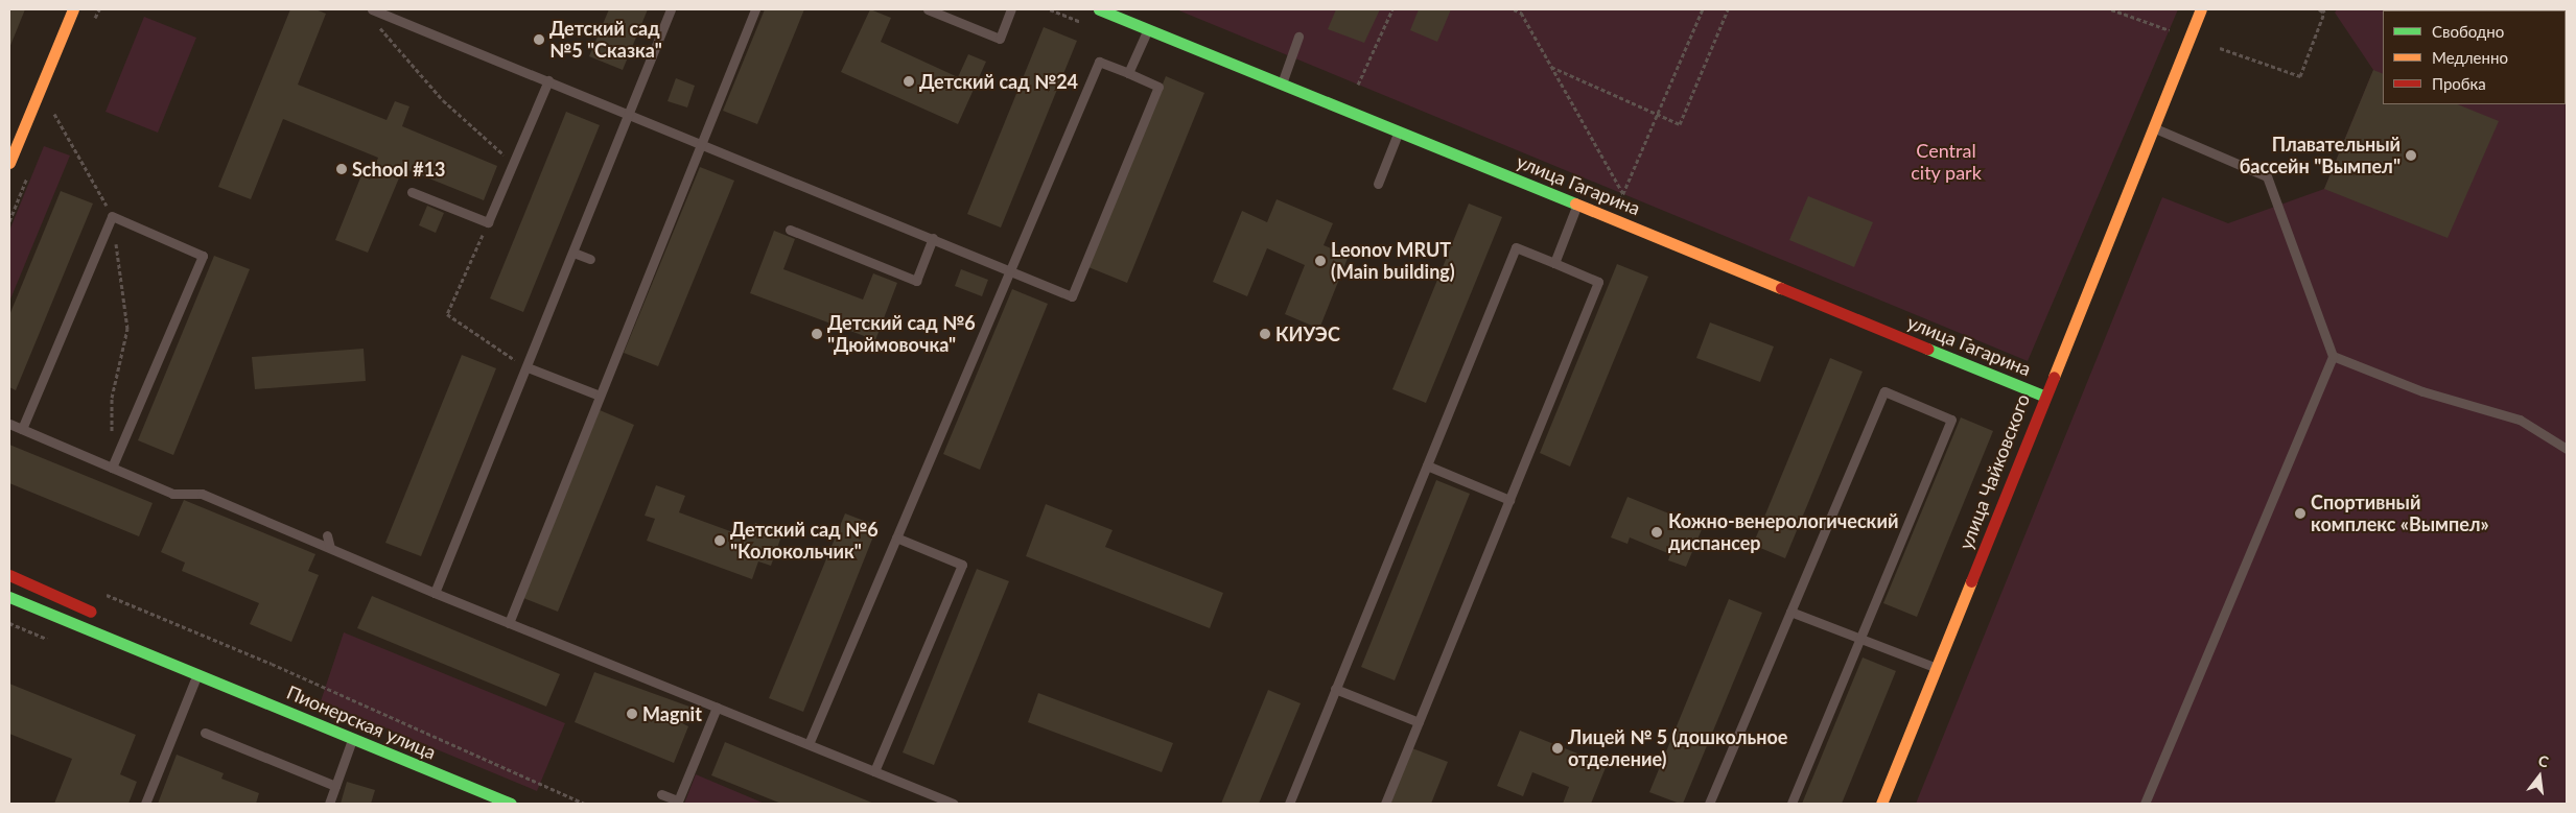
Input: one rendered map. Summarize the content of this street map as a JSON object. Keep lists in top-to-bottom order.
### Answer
{
  "streets": {
    "street": ["улица Гагарина", "улица Чайковского", "Пионерская улица"]
  },
  "crossings": [
    ["улица Гагарина", "улица Чайковского"]
  ],
  "parks": ["Central city park"],
  "places": [
    "Детский сад №5 \"Сказка\"",
    "Детский сад №24",
    "Плавательный бассейн \"Вымпел\"",
    "School #13",
    "Leonov MRUT (Main building)",
    "Детский сад №6 \"Дюймовочка\"",
    "КИУЭС",
    "Спортивный комплекс «Вымпел»",
    "Кожно-венерологический диспансер",
    "Детский сад №6 \"Колокольчик\"",
    "Magnit",
    "Лицей № 5 (дошкольное отделение)"
  ],
  "legend": ["Свободно", "Медленно", "Пробка"],
  "north": "top"
}
